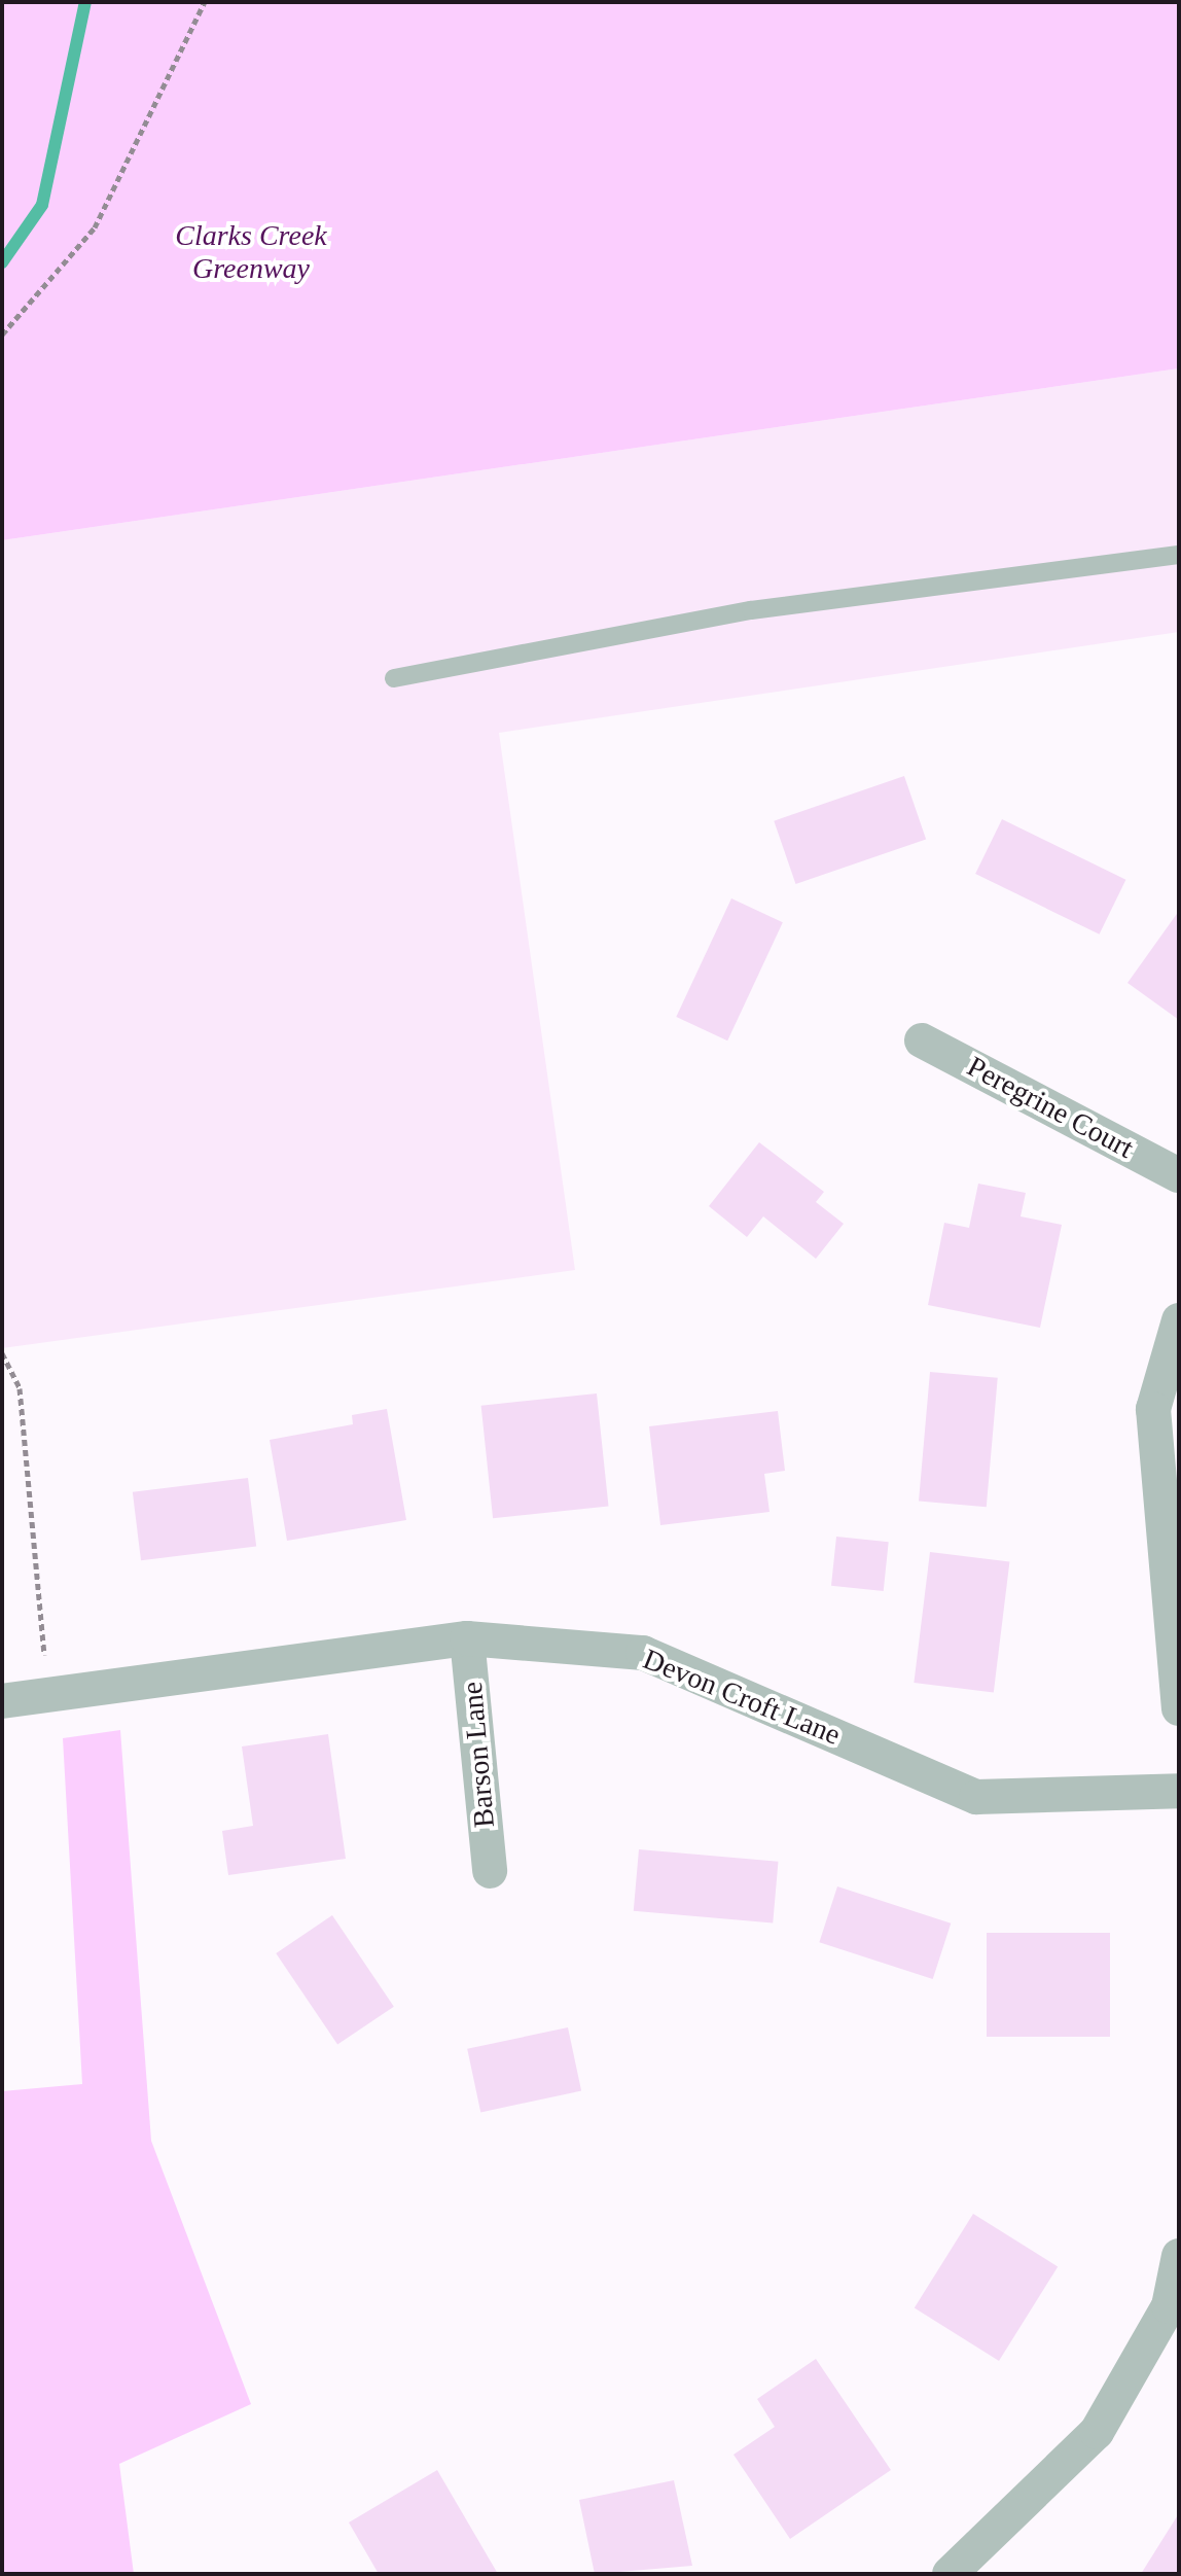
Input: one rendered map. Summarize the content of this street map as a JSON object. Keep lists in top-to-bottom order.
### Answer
{
  "streets": {
    "street": ["Peregrine Court", "Devon Croft Lane", "Barson Lane"]
  },
  "crossings": [
    ["Devon Croft Lane", "Barson Lane"]
  ],
  "parks": ["Clarks Creek Greenway"]
}
